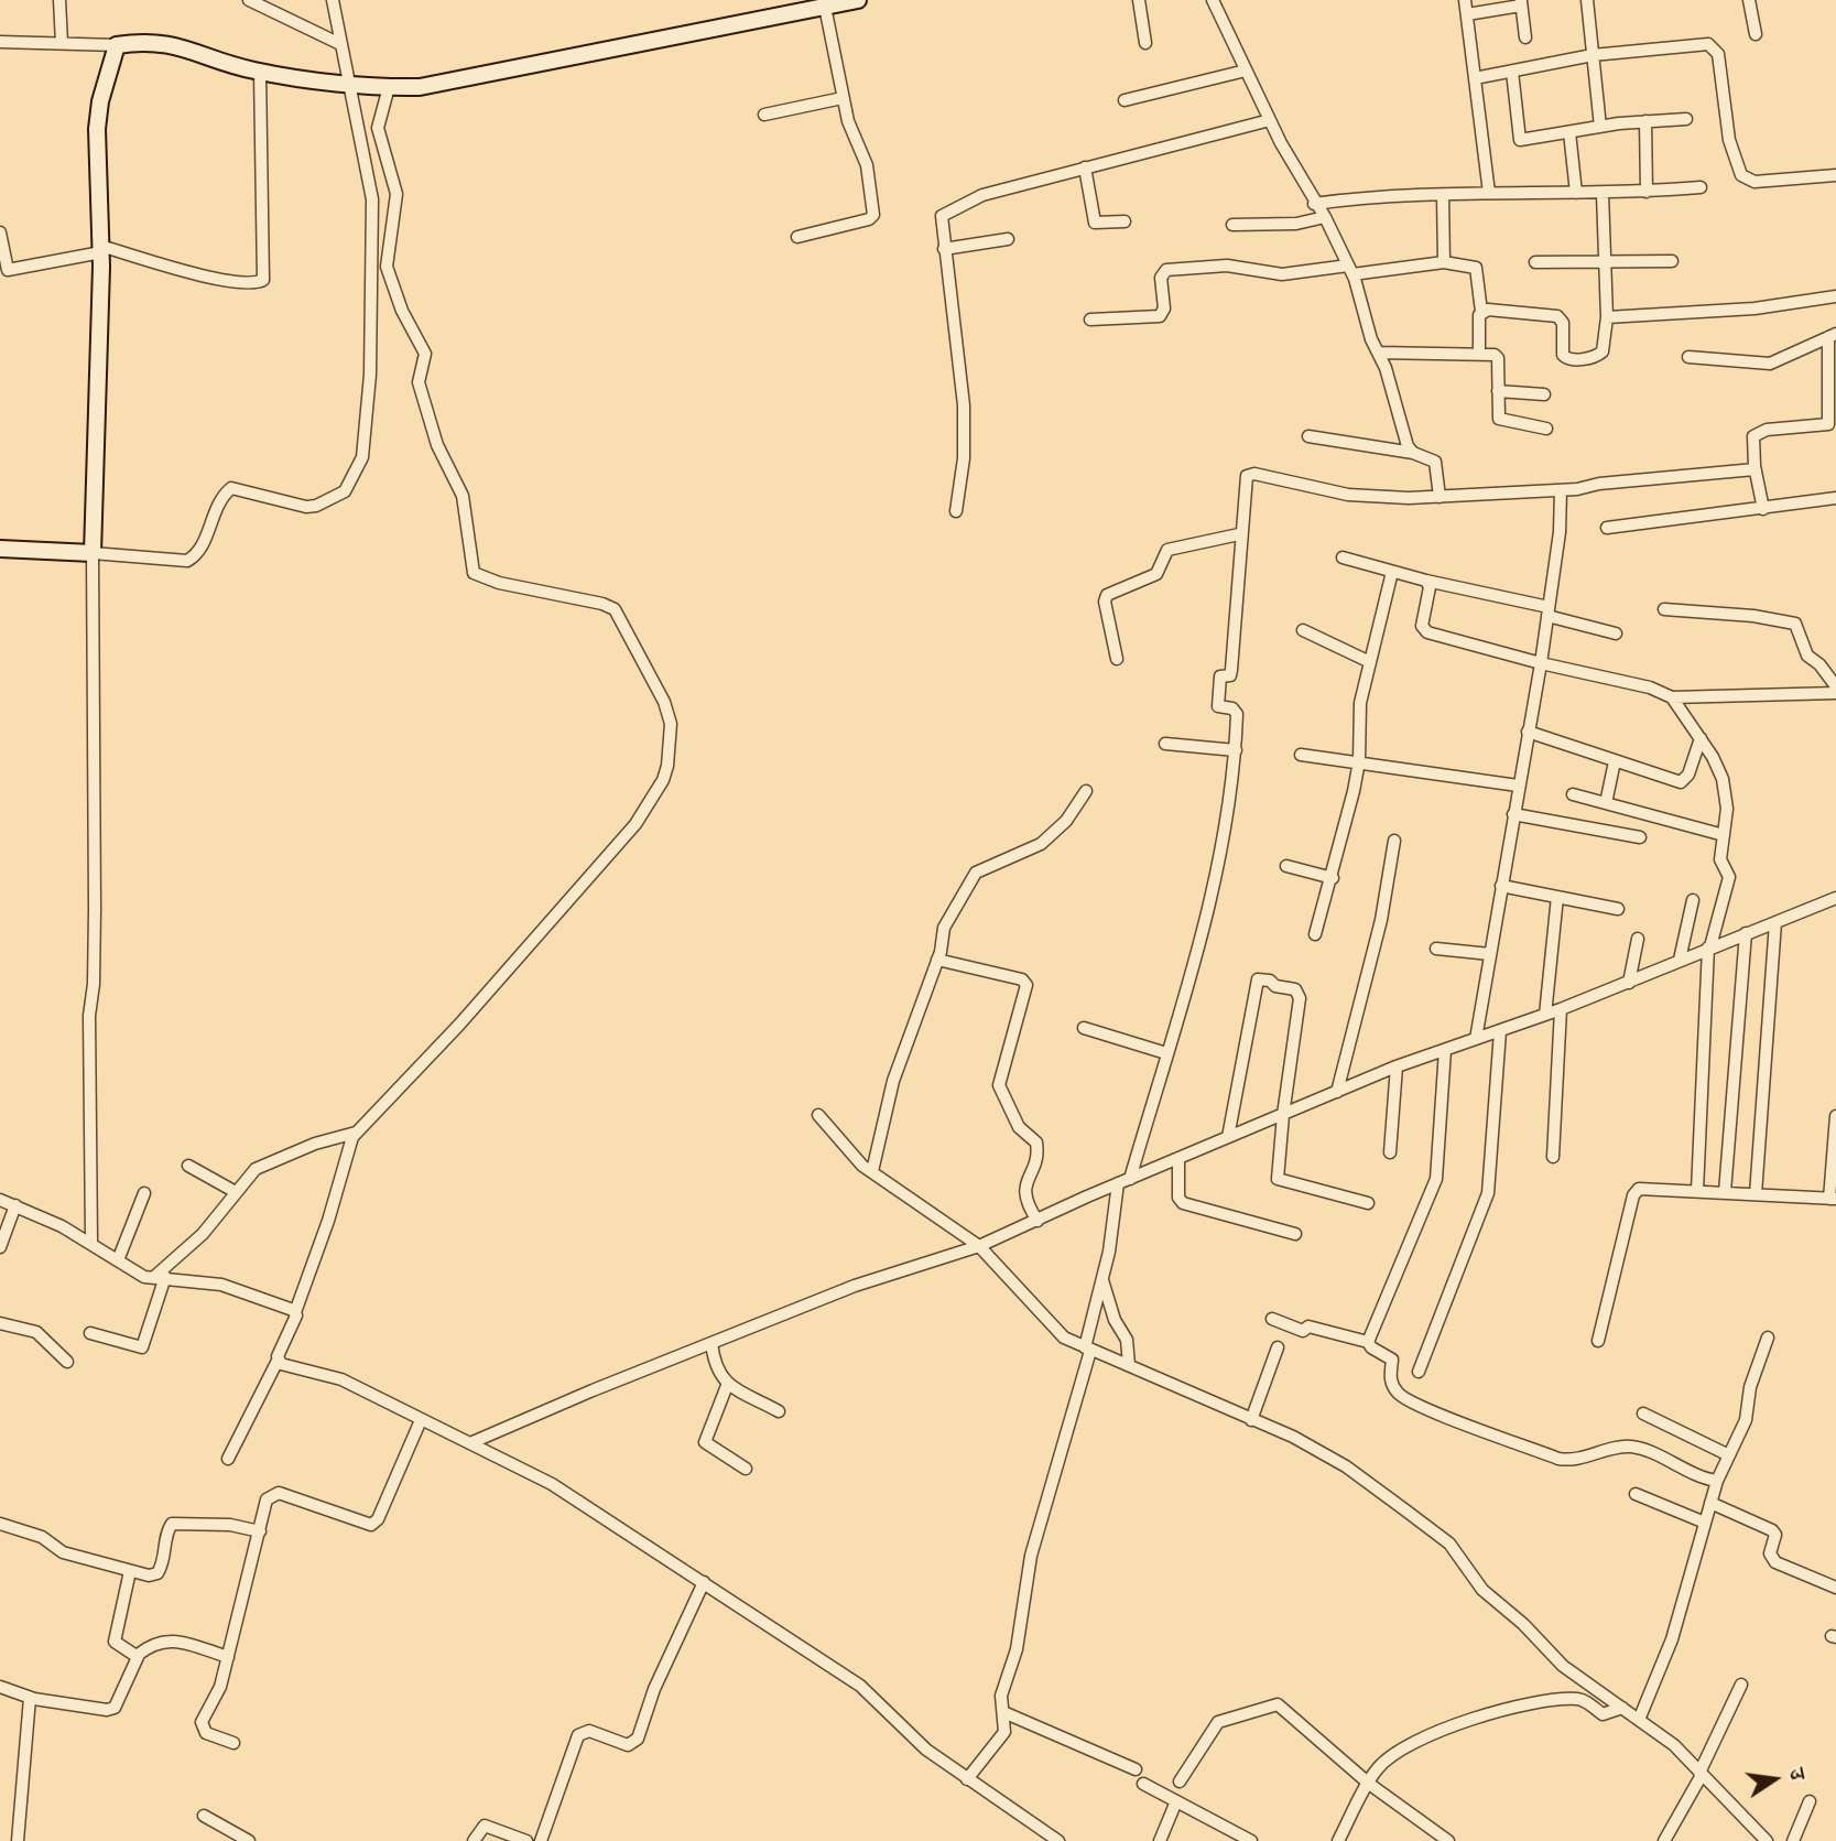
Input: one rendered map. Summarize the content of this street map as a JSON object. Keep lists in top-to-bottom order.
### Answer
{
  "north": "right"
}
